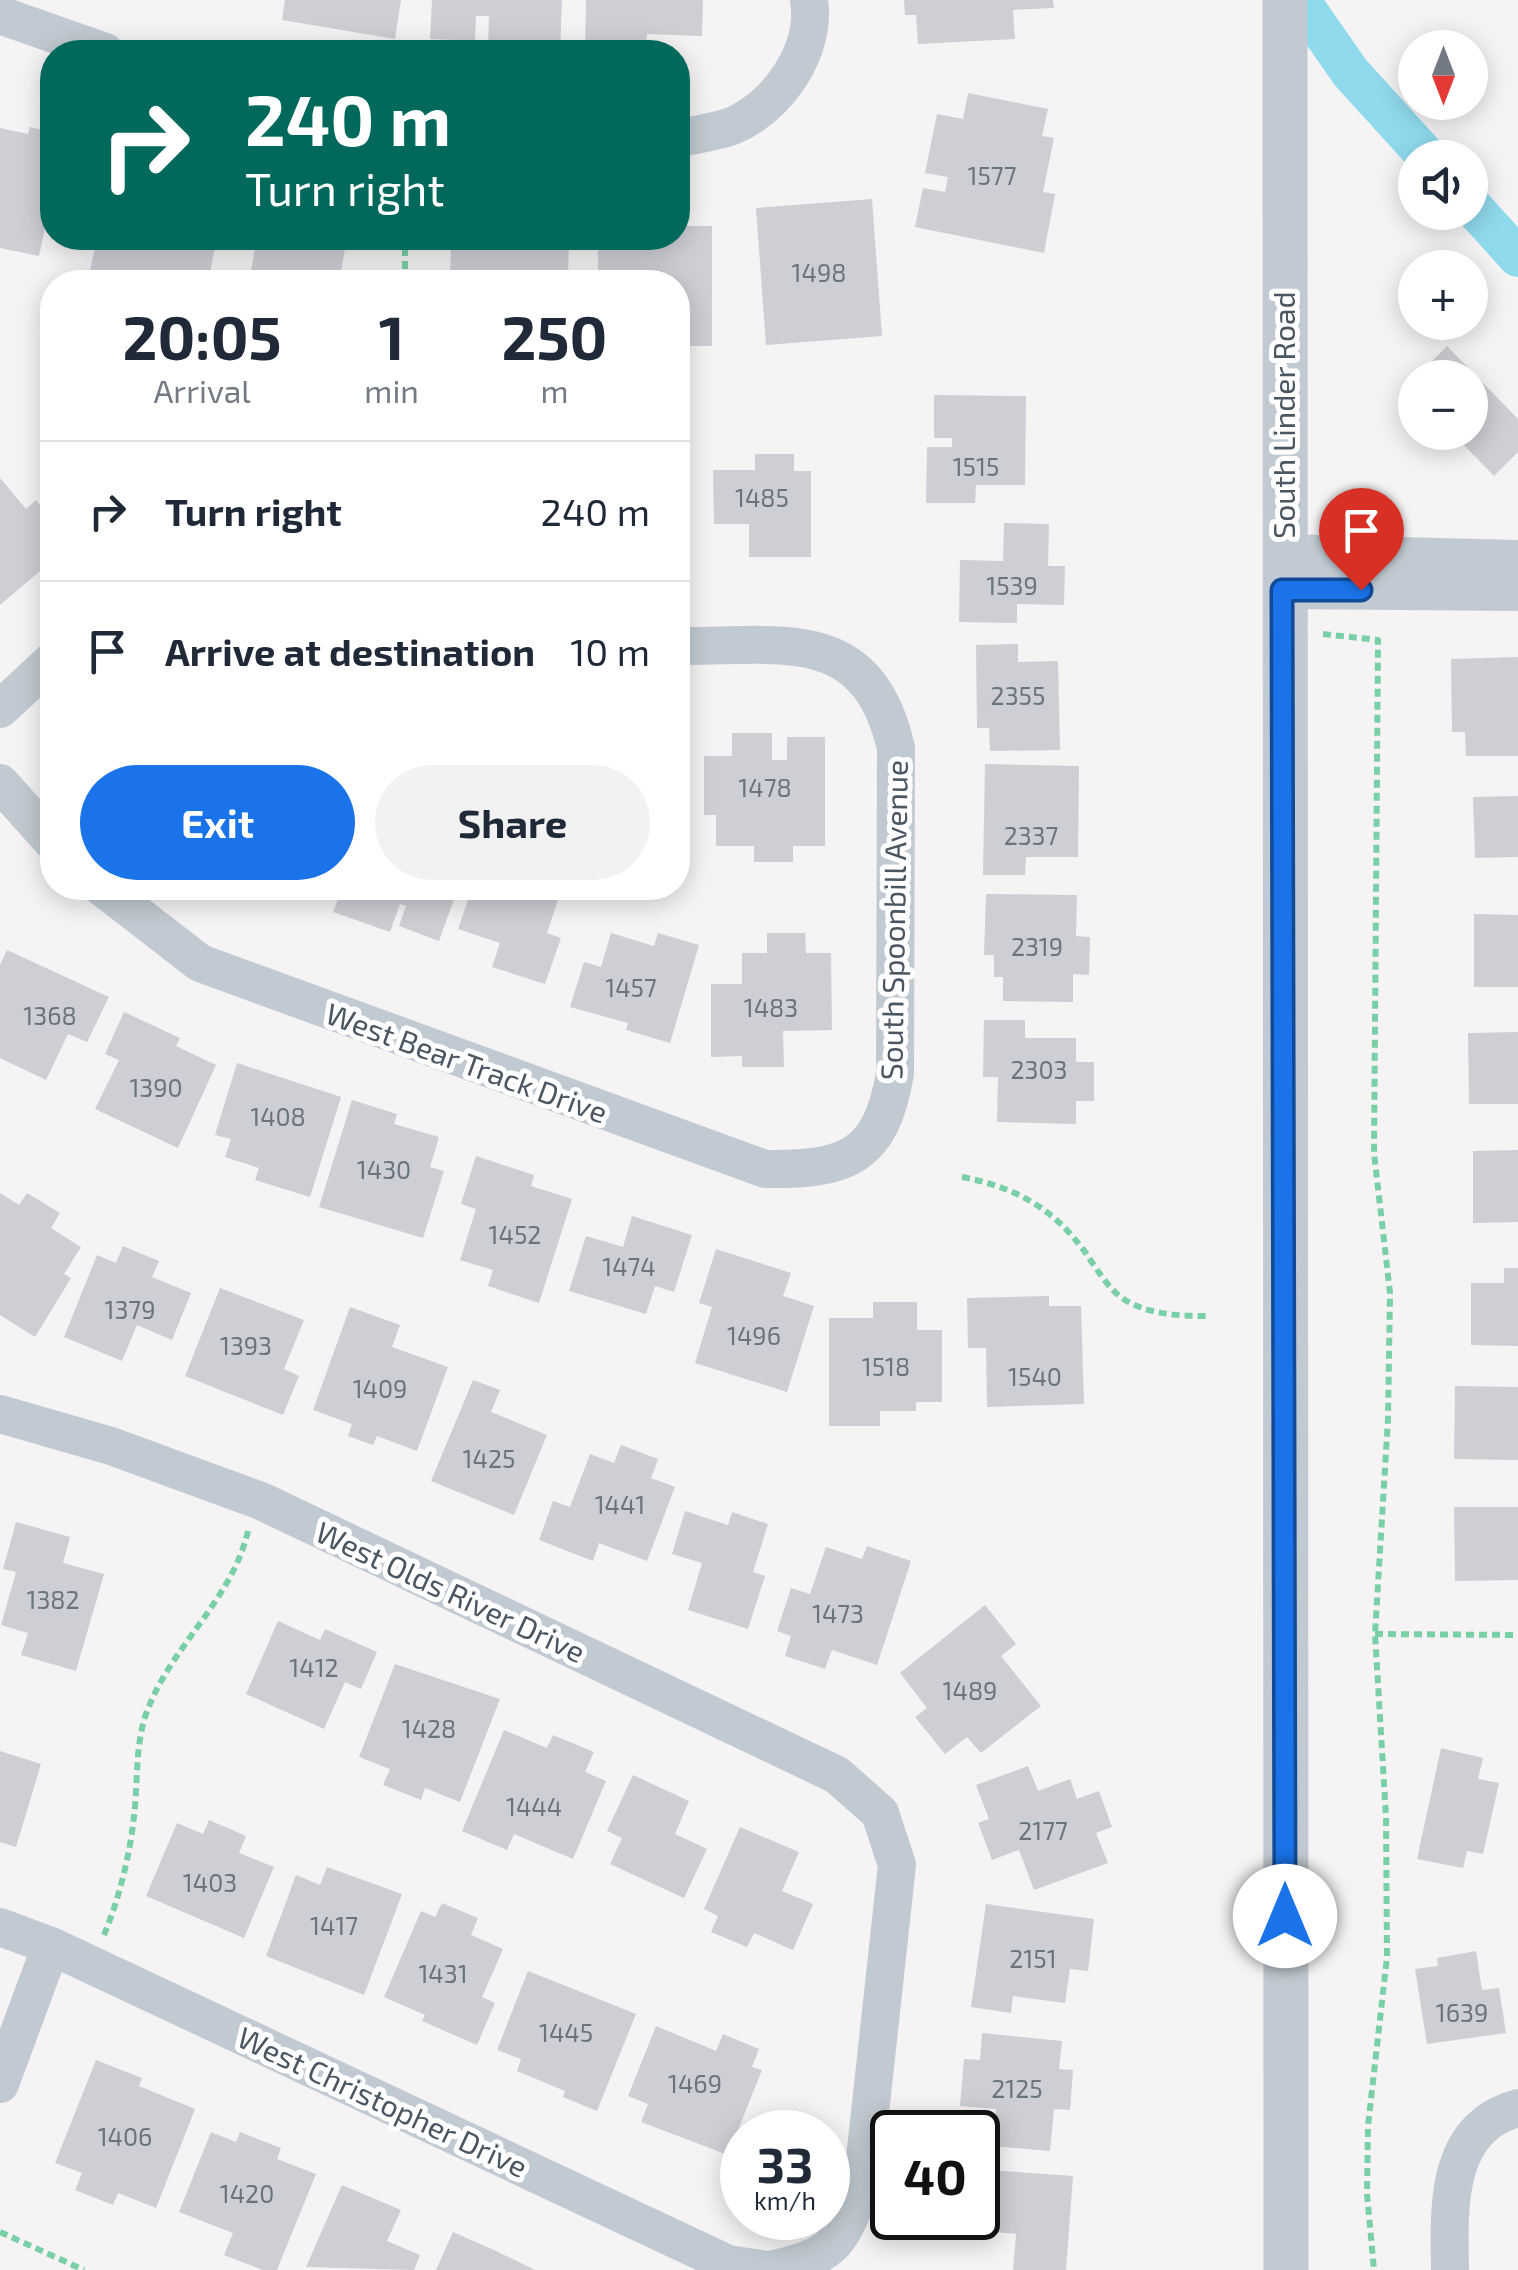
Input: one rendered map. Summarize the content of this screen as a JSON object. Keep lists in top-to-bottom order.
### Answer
{
  "streets": {
    "street": [
      "South Linder Road",
      "South Spoonbill Avenue",
      "West Bear Track Drive",
      "West Olds River Drive",
      "West Christopher Drive"
    ]
  },
  "crossings": [
    ["South Spoonbill Avenue", "West Bear Track Drive"],
    ["West Olds River Drive", "West Christopher Drive"]
  ],
  "house_numbers": [
    "1577",
    "1498",
    "1515",
    "1485",
    "1539",
    "2355",
    "1478",
    "2337",
    "2319",
    "1457",
    "1483",
    "1368",
    "2303",
    "1390",
    "1408",
    "1430",
    "1452",
    "1474",
    "1379",
    "1496",
    "1393",
    "1518",
    "1540",
    "1409",
    "1425",
    "1441",
    "1382",
    "1473",
    "1412",
    "1489",
    "1428",
    "1444",
    "2177",
    "1403",
    "1417",
    "2151",
    "1431",
    "1639",
    "1445",
    "1469",
    "2125",
    "1406",
    "1420"
  ],
  "north": "bottom",
  "page": {
    "map_buttons": ["+", "−"],
    "turn": ["240 m", "Turn right"],
    "eta": [
      "20:05",
      "Arrival",
      "1",
      "min",
      "250",
      "m"
    ],
    "list": [
      {
        "name": "Turn right",
        "value": "240 m"
      },
      {
        "name": "Arrive at destination",
        "value": "10 m"
      }
    ],
    "buttons": ["Exit", "Share"],
    "speed": "33 km/h",
    "limit": "40"
  }
}
